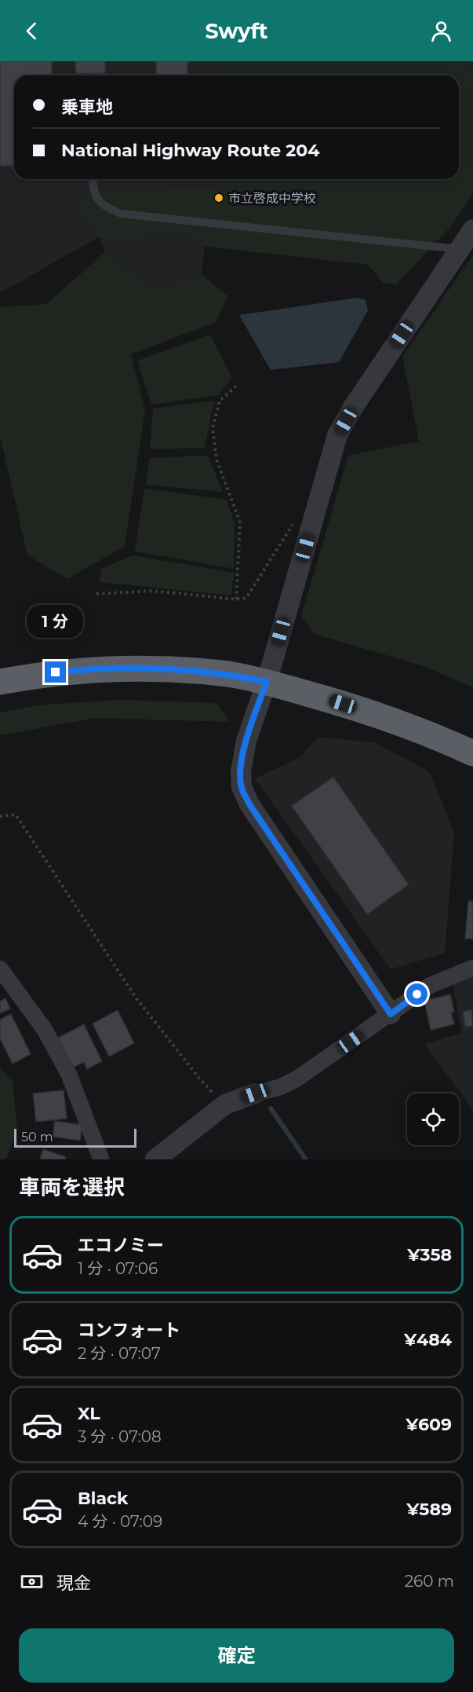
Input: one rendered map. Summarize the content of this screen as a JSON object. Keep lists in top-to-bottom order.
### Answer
{
  "places": ["市立啓成中学校"],
  "scale_bar": "50 m",
  "page": {
    "header": "Swyft",
    "banner": ["乗車地", "National Highway Route 204"],
    "bubble": "1 分",
    "scale": "50 m",
    "heading": "車両を選択",
    "list": [
      {
        "name": "エコノミー",
        "note": "1 分 · 07:06",
        "value": "¥358"
      },
      {
        "name": "コンフォート",
        "note": "2 分 · 07:07",
        "value": "¥484"
      },
      {
        "name": "XL",
        "note": "3 分 · 07:08",
        "value": "¥609"
      },
      {
        "name": "Black",
        "note": "4 分 · 07:09",
        "value": "¥589"
      }
    ],
    "pay": ["現金", "260 m"],
    "buttons": "確定"
  }
}
